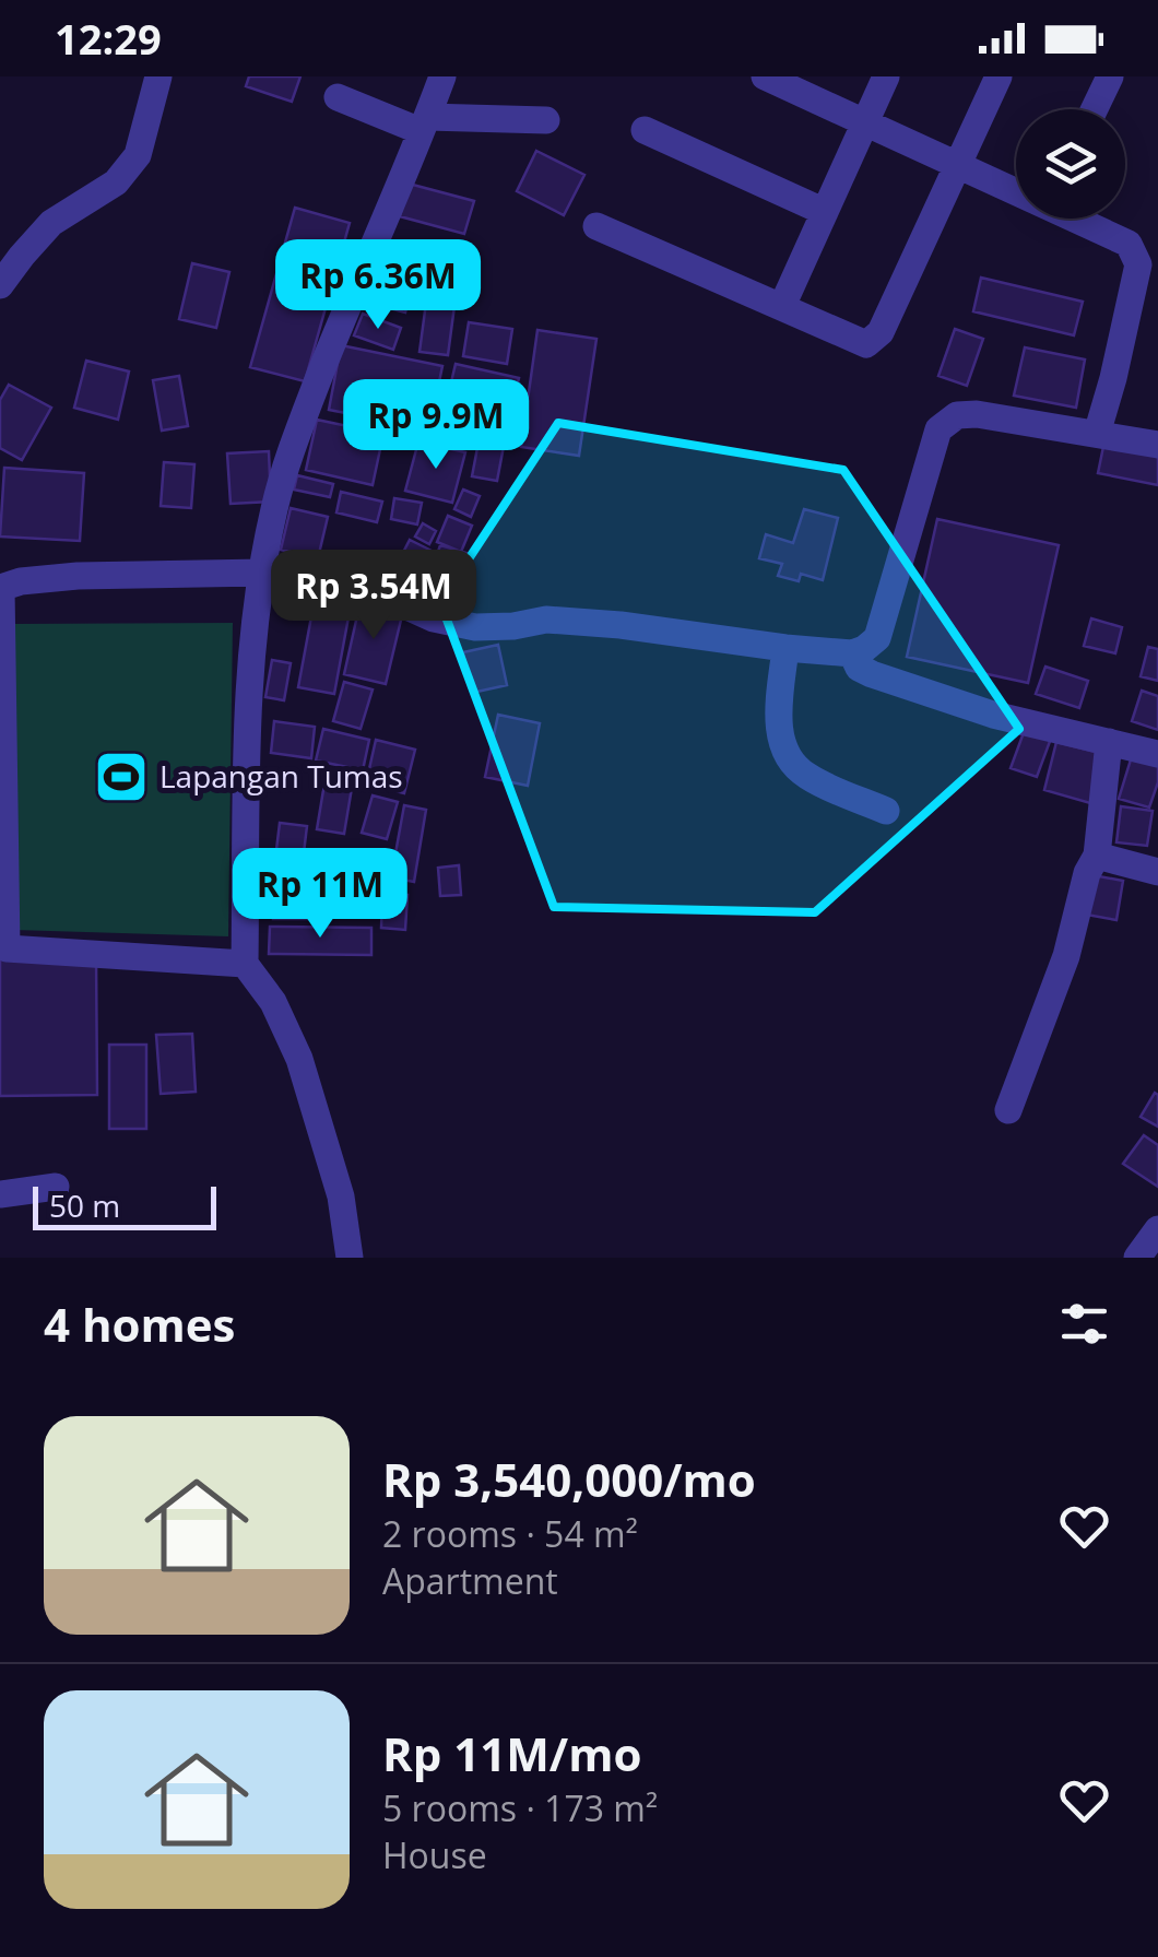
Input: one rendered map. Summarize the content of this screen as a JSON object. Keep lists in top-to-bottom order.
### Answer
{
  "places": {
    "sports": ["Lapangan Tumas"]
  },
  "scale_bar": "50 m",
  "page": {
    "status": "12:29",
    "price": [
      "Rp 6.36M",
      "Rp 9.9M",
      "Rp 3.54M",
      "Rp 11M"
    ],
    "scale": "50 m",
    "heading": "4 homes",
    "list": [
      {
        "name": "Rp 3,540,000/mo",
        "note": "2 rooms · 54 m² · Apartment"
      },
      {
        "name": "Rp 11M/mo",
        "note": "5 rooms · 173 m² · House"
      }
    ]
  }
}
